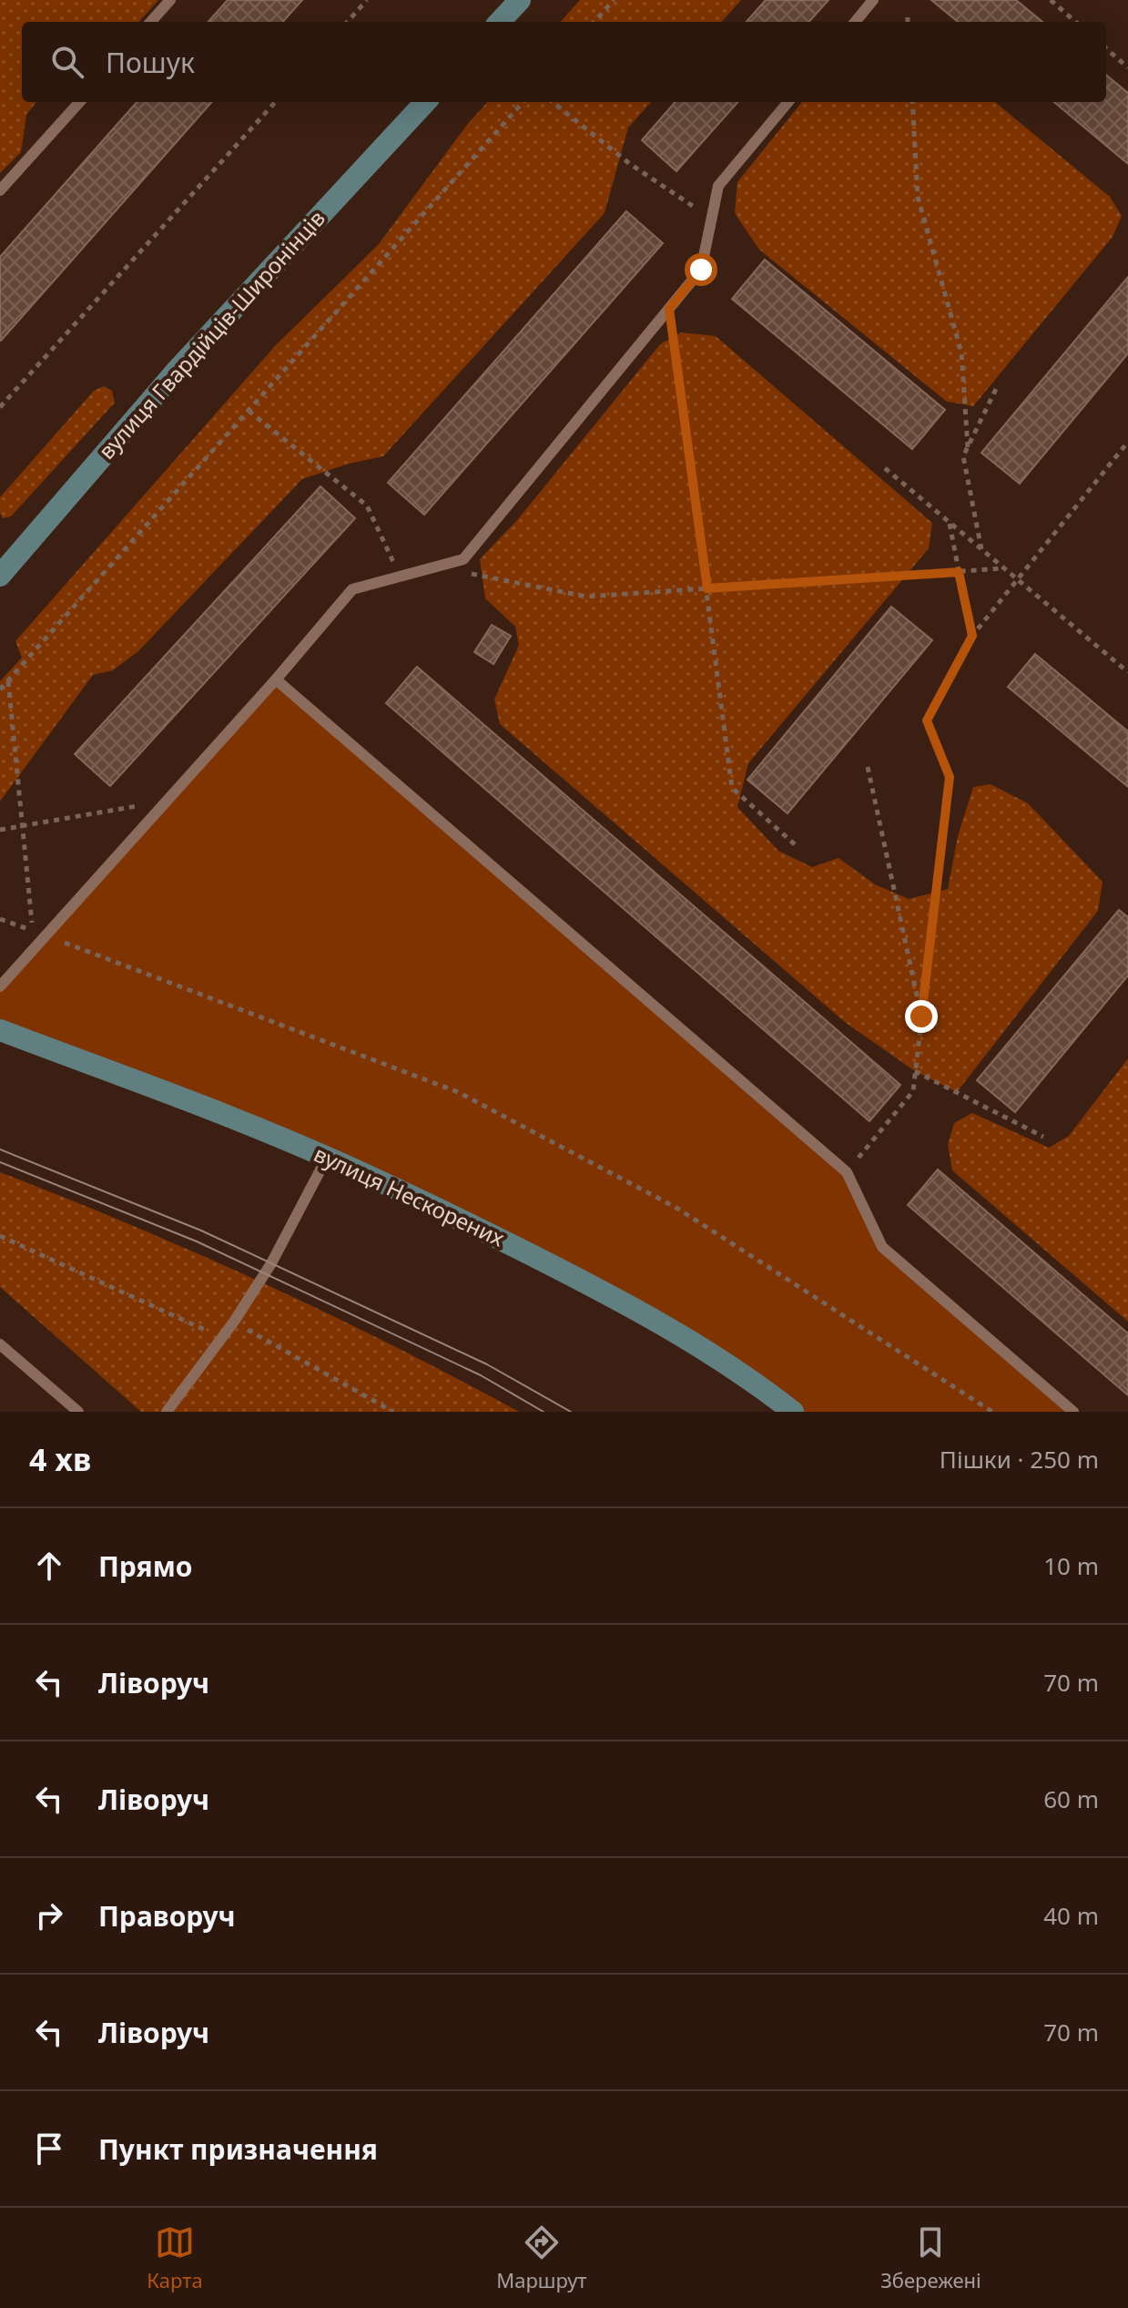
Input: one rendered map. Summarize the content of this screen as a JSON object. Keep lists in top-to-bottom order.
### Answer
{
  "streets": {
    "main road": ["вулиця Гвардійців-Широнінців", "вулиця Нескорених"]
  },
  "page": {
    "search": "Пошук",
    "heading": ["4 хв", "Пішки · 250 m"],
    "list": [
      ["Прямо", "10 m"],
      ["Ліворуч", "70 m"],
      ["Ліворуч", "60 m"],
      ["Праворуч", "40 m"],
      ["Ліворуч", "70 m"],
      "Пункт призначення"
    ],
    "nav": ["Карта", "Маршрут", "Збережені"]
  }
}
